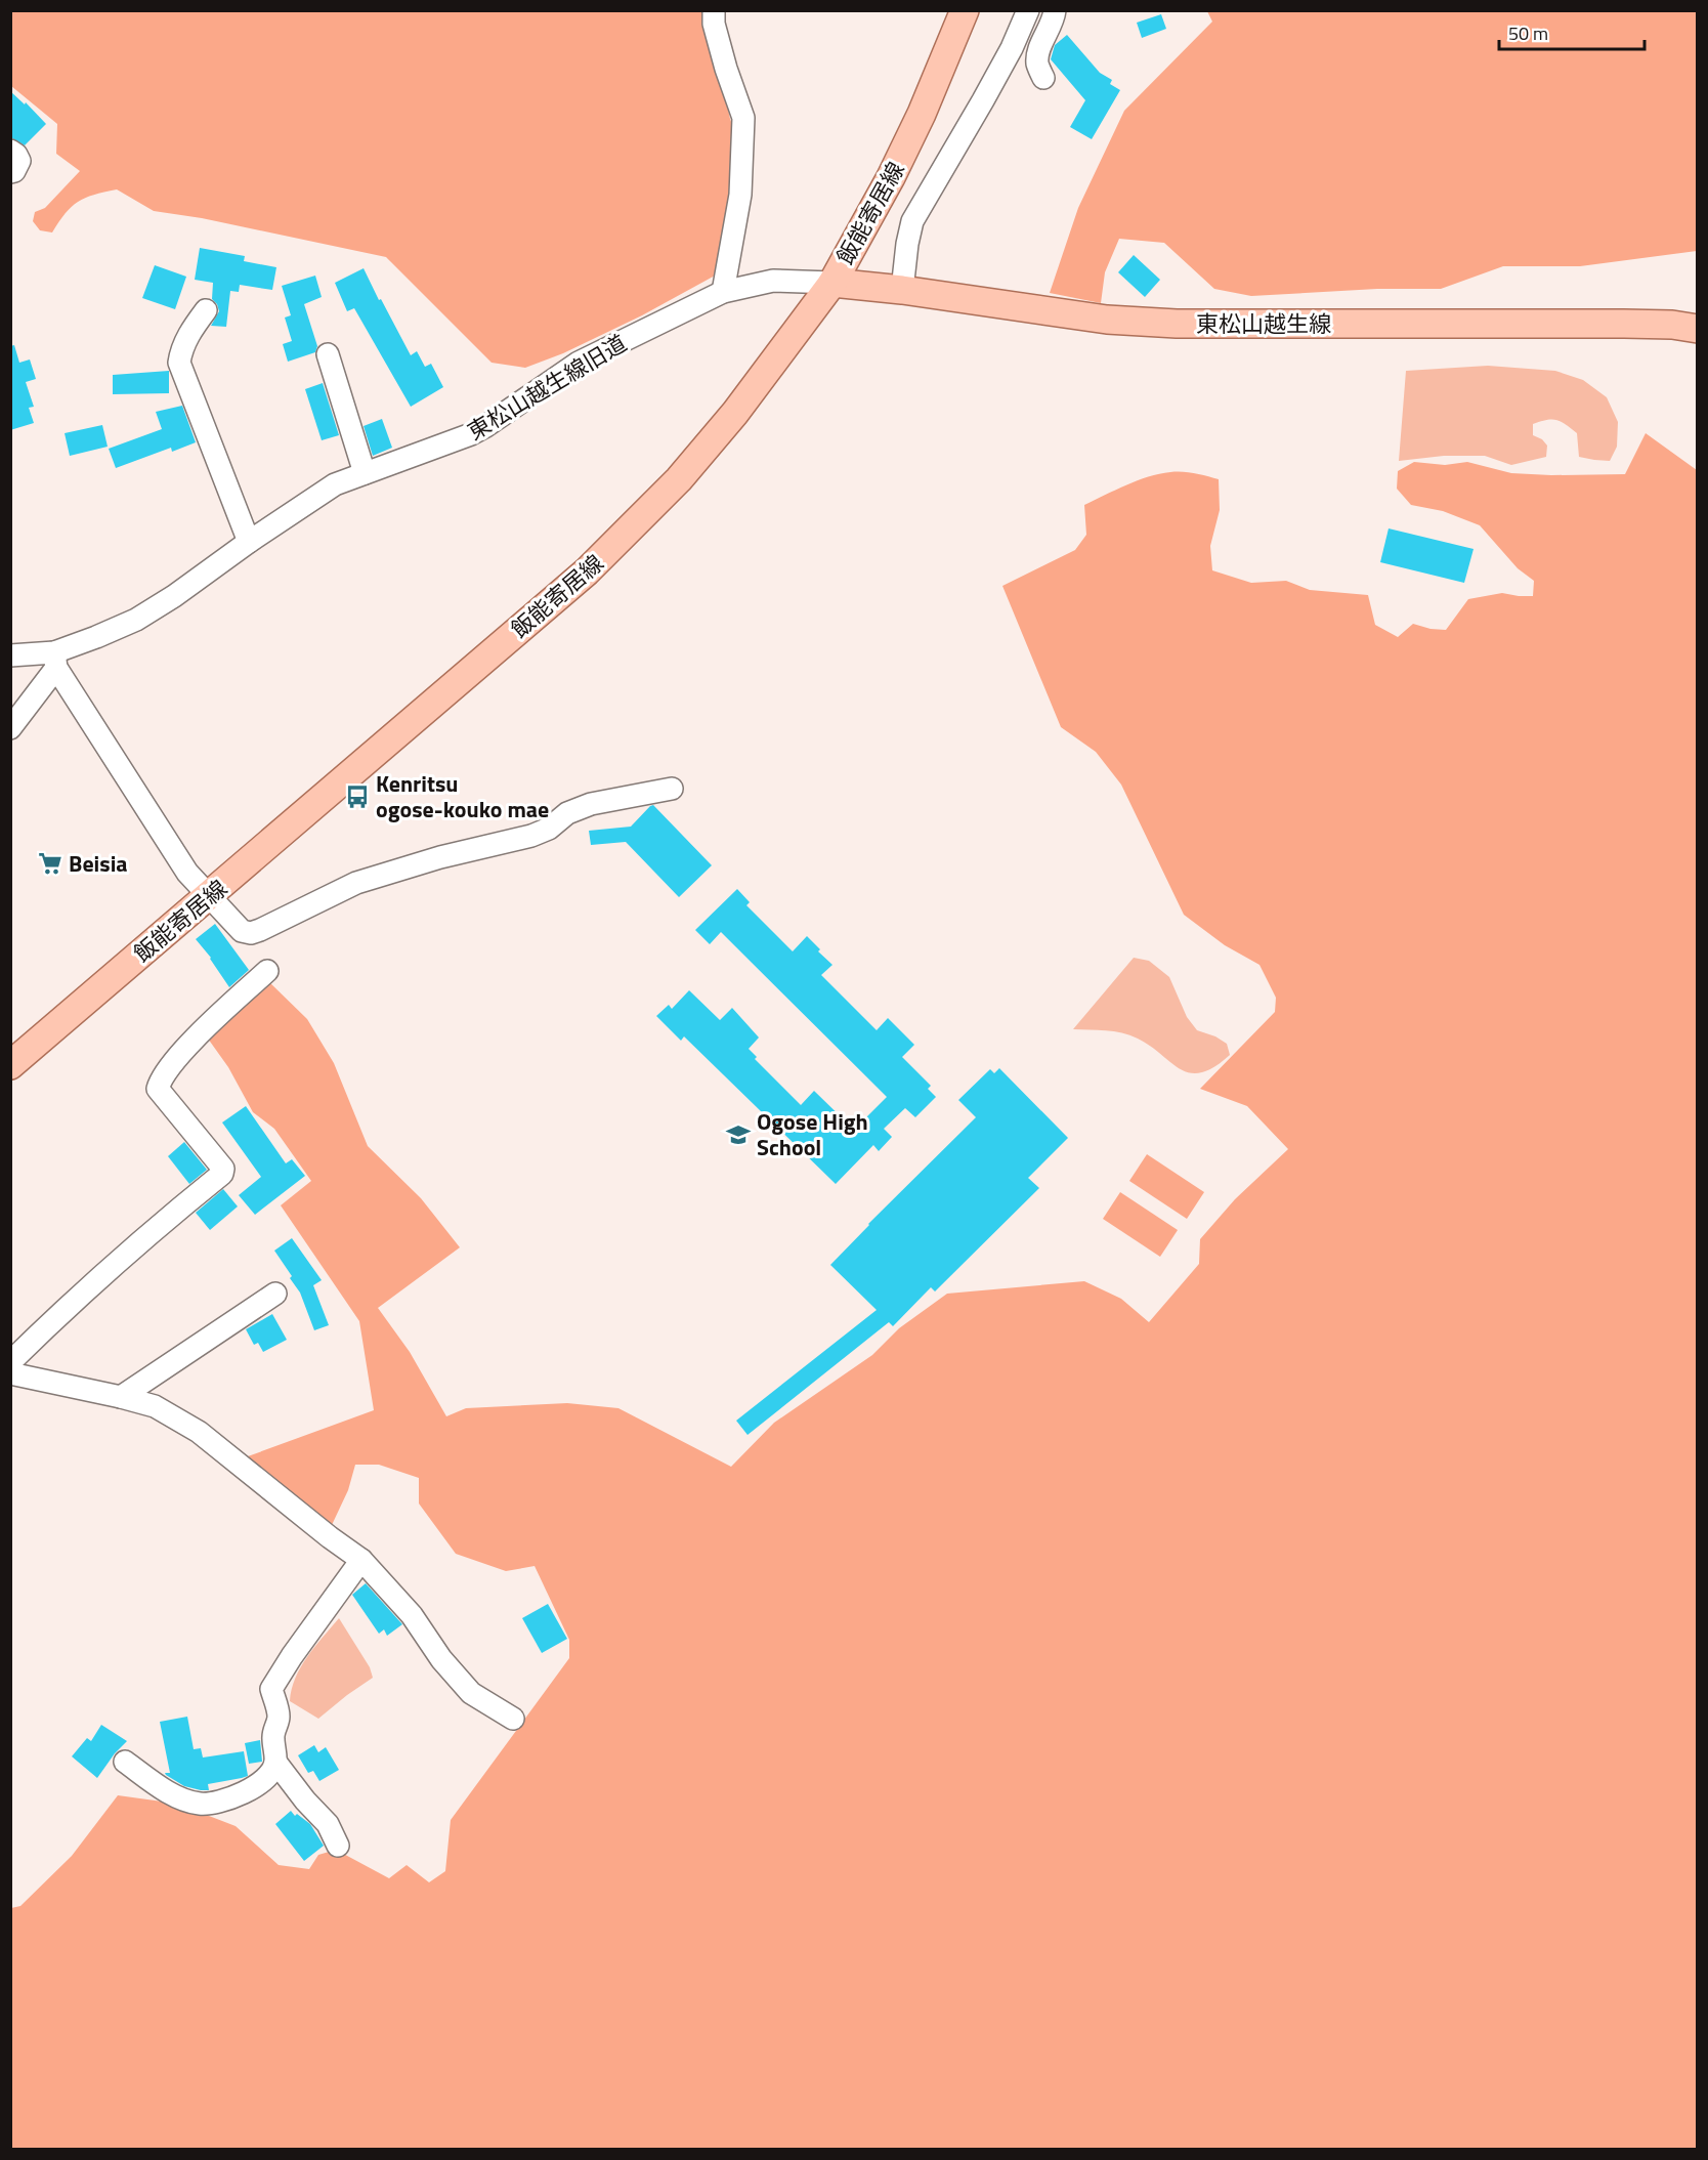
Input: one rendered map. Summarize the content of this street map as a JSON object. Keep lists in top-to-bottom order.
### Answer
{
  "streets": {
    "main road": ["飯能寄居線", "東松山越生線"],
    "street": ["東松山越生線旧道"]
  },
  "crossings": [
    ["飯能寄居線", "東松山越生線"],
    ["飯能寄居線", "東松山越生線旧道"],
    ["東松山越生線", "東松山越生線旧道"]
  ],
  "places": {
    "bus stop": ["Kenritsu ogose-kouko mae"],
    "supermarket": ["Beisia"],
    "school or university": ["Ogose High School"]
  },
  "scale_bar": "50 m"
}
